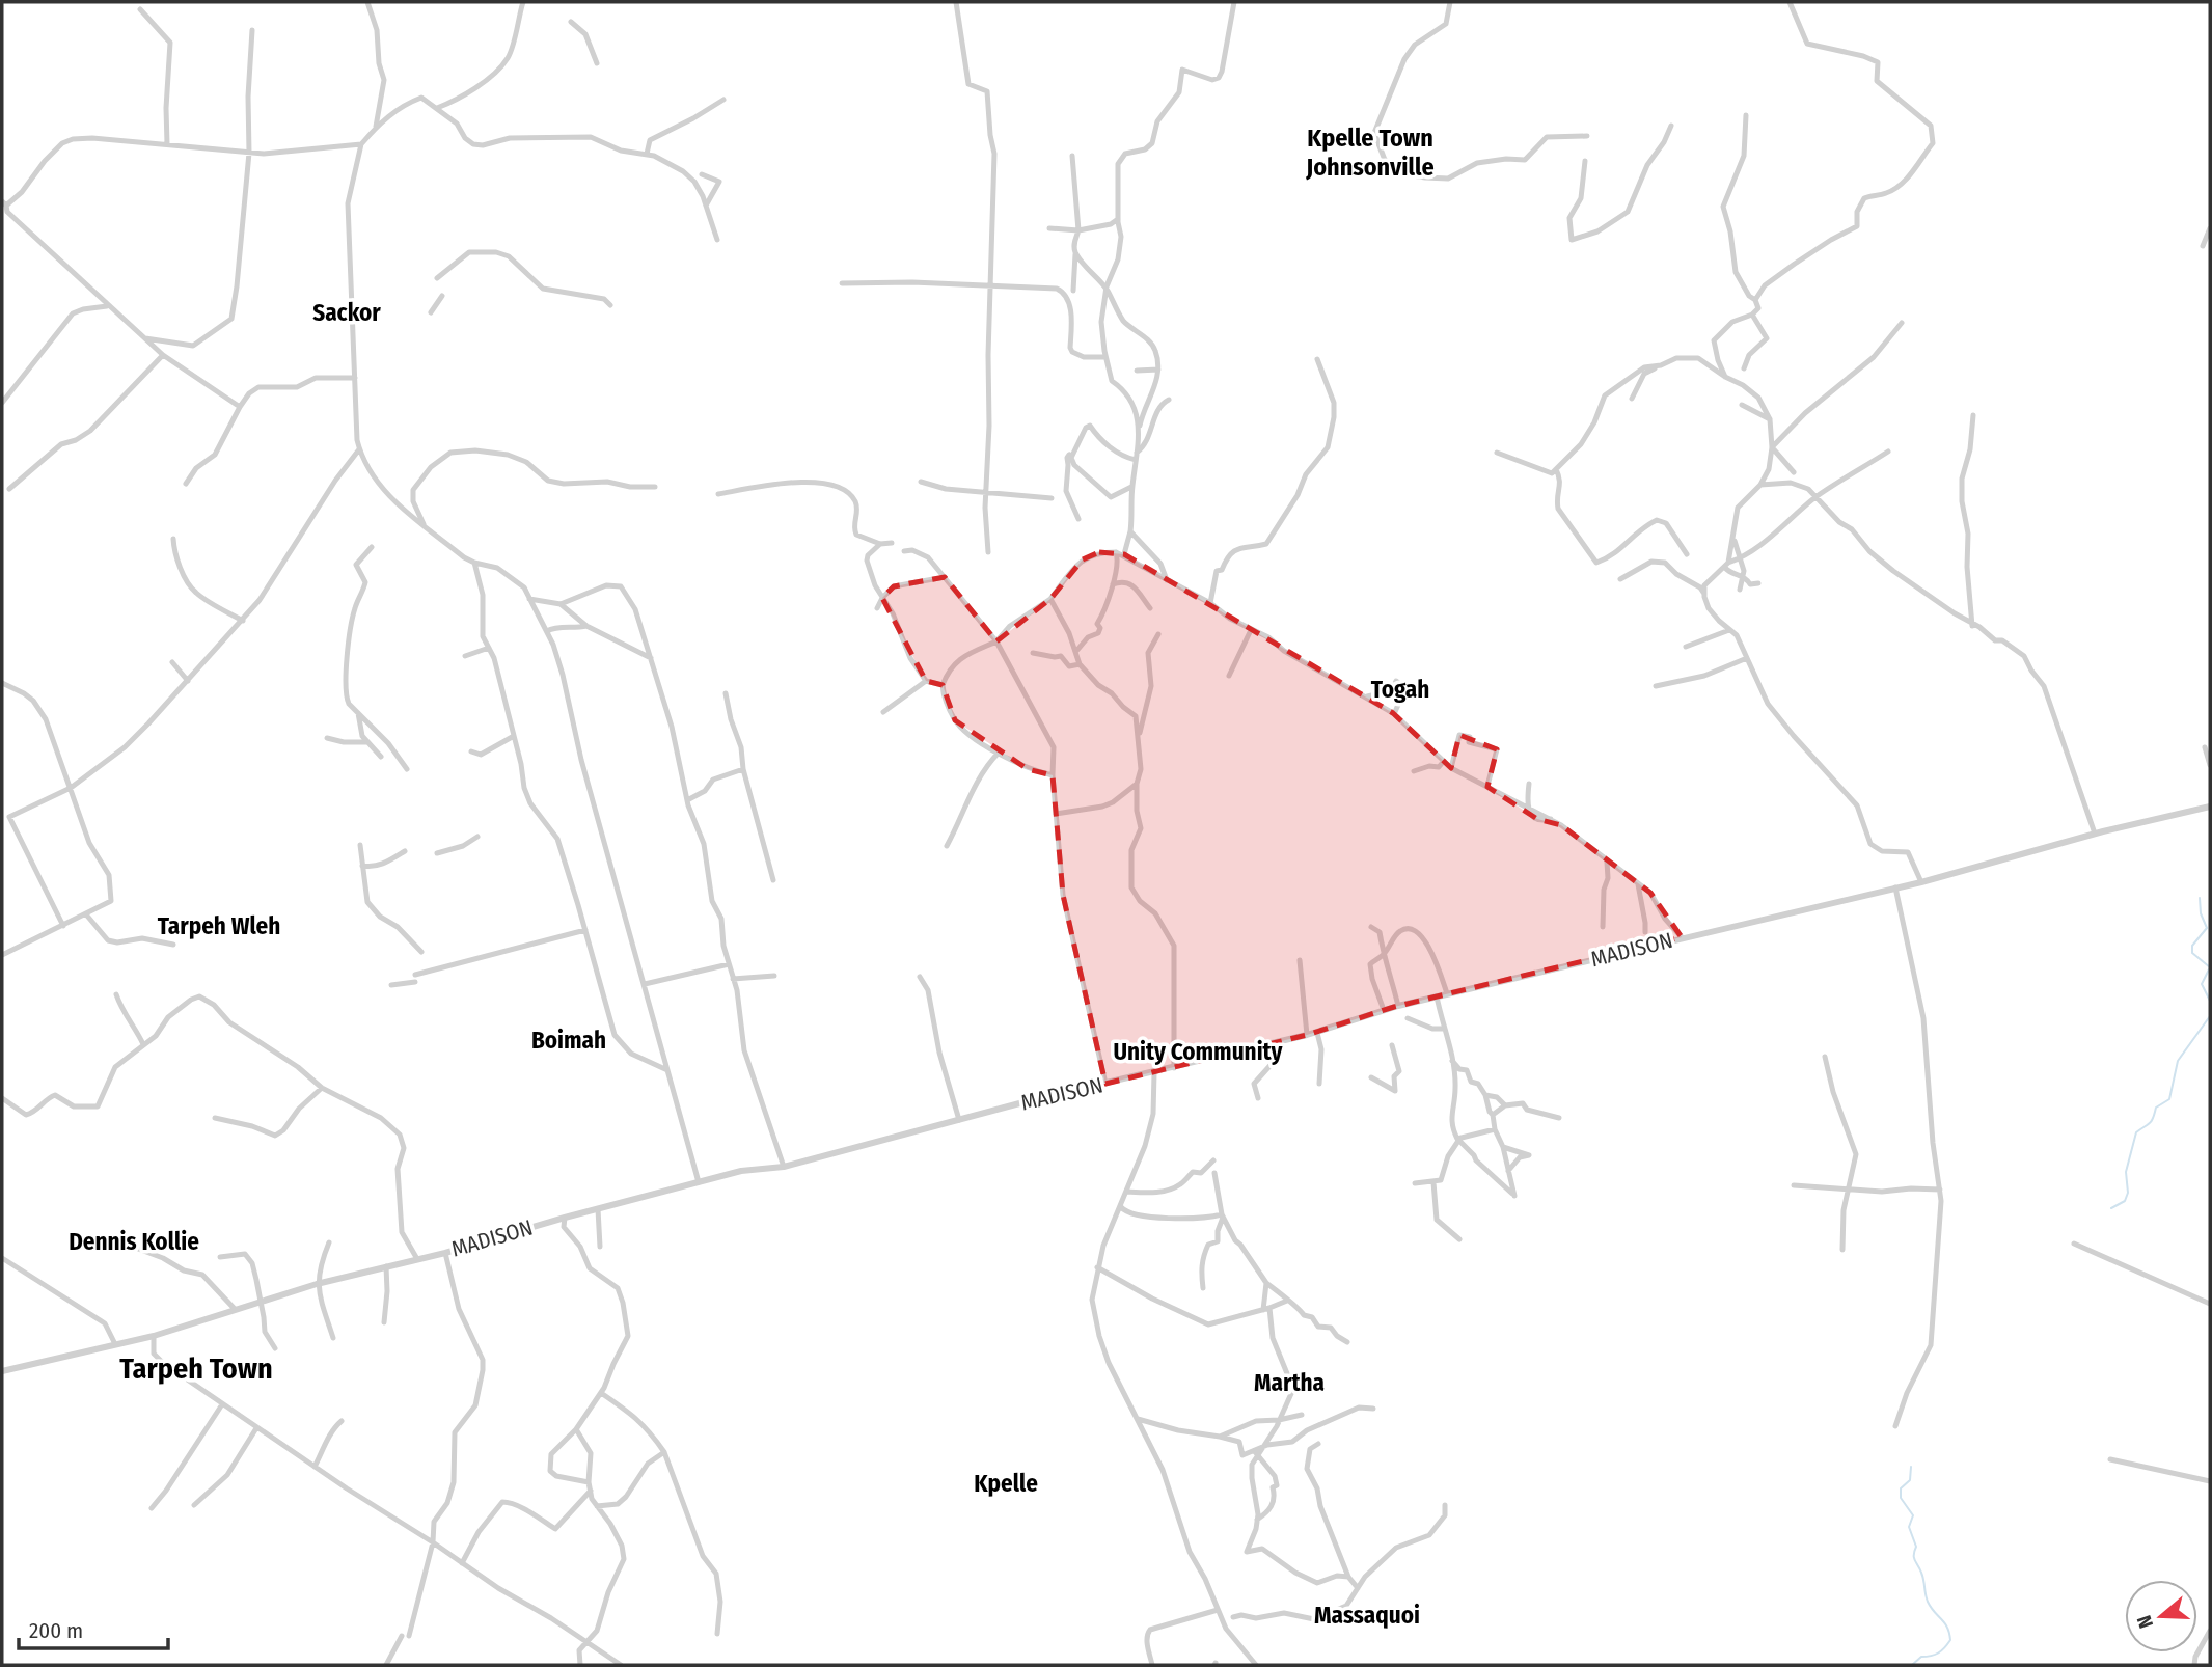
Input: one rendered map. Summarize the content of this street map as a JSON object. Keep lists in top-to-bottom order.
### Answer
{
  "streets": {
    "street": ["MADISON"]
  },
  "districts": [
    "Kpelle Town Johnsonville",
    "Sackor",
    "Togah",
    "Tarpeh Wleh",
    "Boimah",
    "Unity Community",
    "Dennis Kollie",
    "Tarpeh Town",
    "Martha",
    "Kpelle",
    "Massaquoi"
  ],
  "scale_bar": "200 m",
  "north": "left"
}
